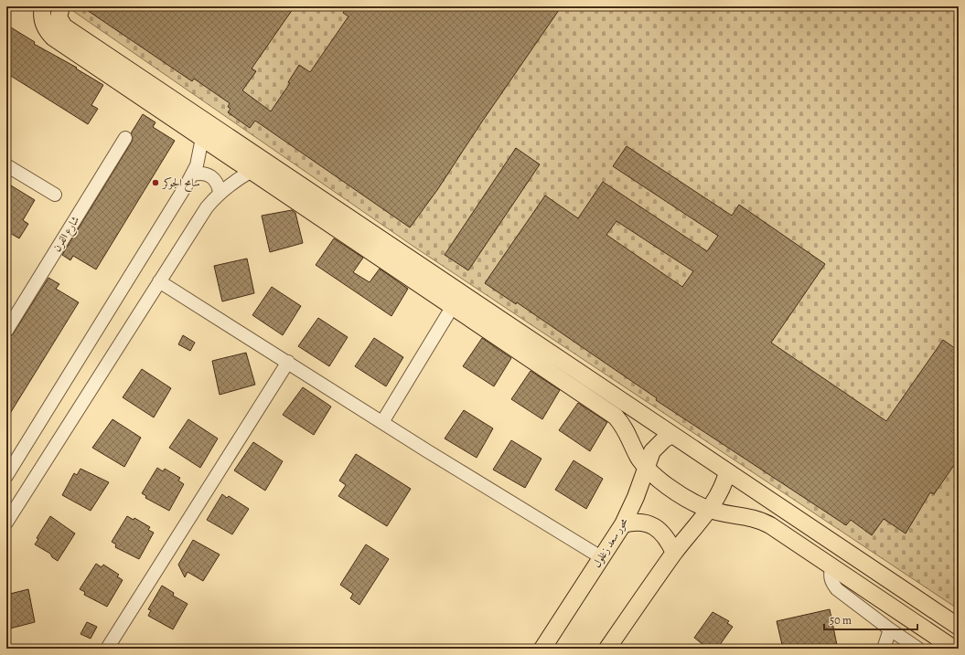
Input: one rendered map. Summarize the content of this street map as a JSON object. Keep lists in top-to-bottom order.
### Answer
{
  "streets": {
    "main road": ["محور سعد زغلول"],
    "street": ["شارع الفرن"]
  },
  "places": ["سامح الجوكر"],
  "scale_bar": "50 m"
}
